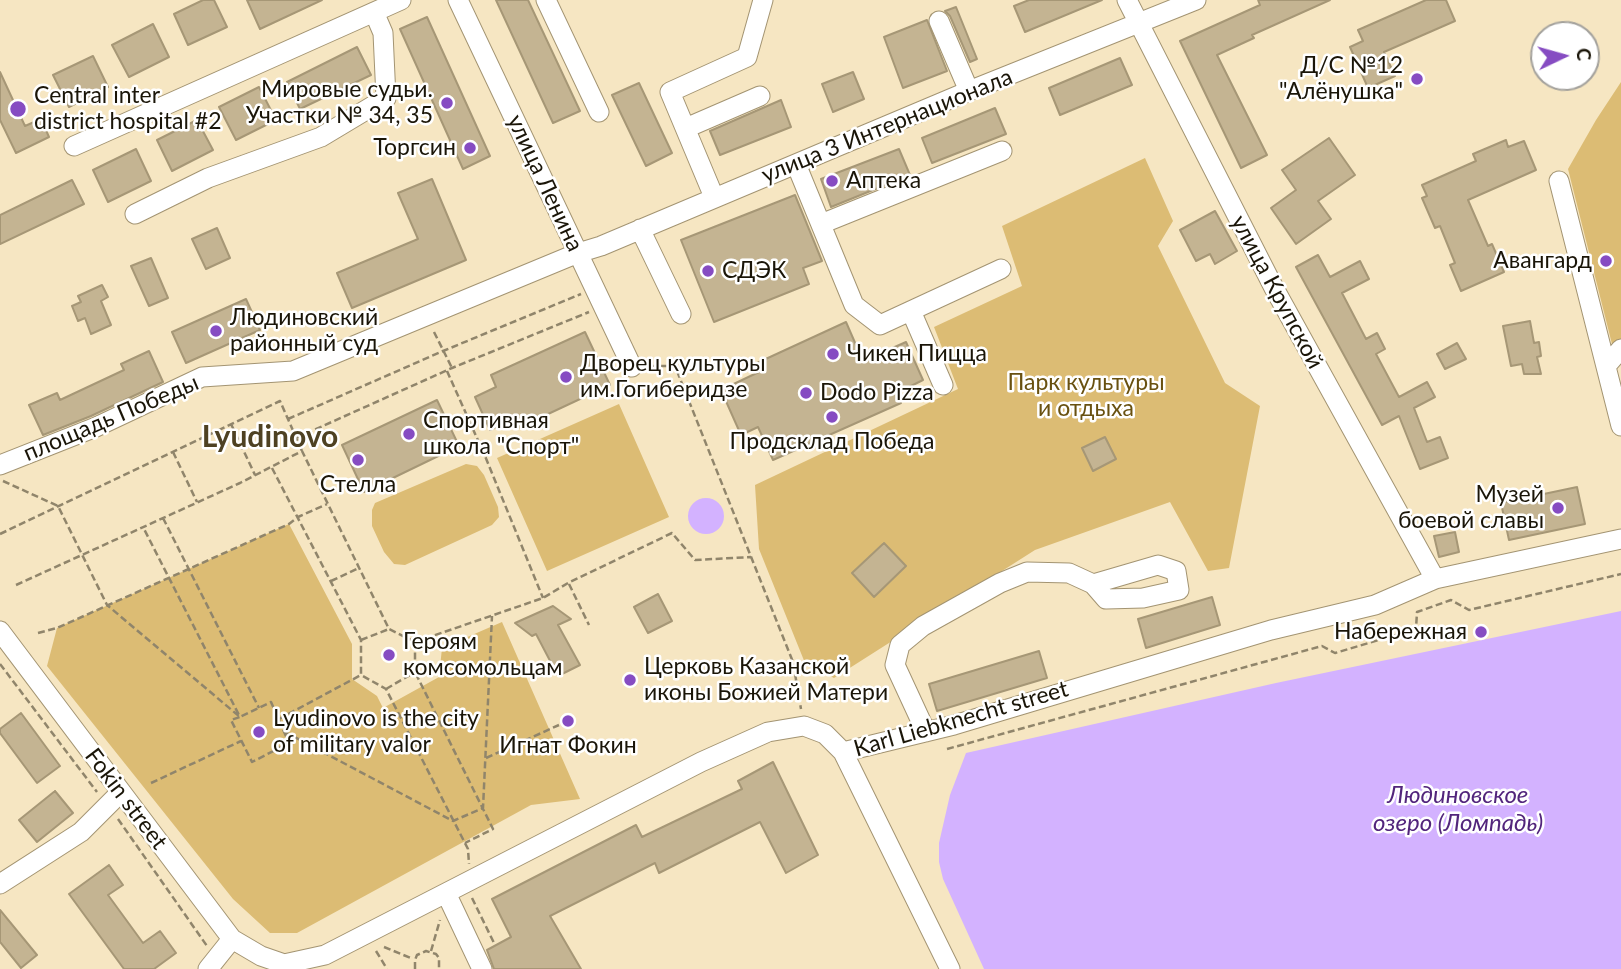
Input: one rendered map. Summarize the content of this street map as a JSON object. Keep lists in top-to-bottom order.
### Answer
{
  "streets": {
    "street": [
      "улица 3 Интернационала",
      "улица Ленина",
      "улица Крупской",
      "площадь Победы",
      "Karl Liebknecht street",
      "Fokin street"
    ]
  },
  "crossings": [
    ["улица 3 Интернационала", "улица Ленина"],
    ["улица 3 Интернационала", "улица Крупской"],
    ["улица 3 Интернационала", "площадь Победы"],
    ["улица Ленина", "площадь Победы"],
    ["улица Крупской", "Karl Liebknecht street"]
  ],
  "districts": ["Lyudinovo"],
  "water": ["Людиновское озеро (Ломпадь)"],
  "parks": ["Парк культуры и отдыха"],
  "places": [
    "Д/С №12 \"Алёнушка\"",
    "Мировые судьи. Участки № 34, 35",
    "Central inter district hospital #2",
    "Торгсин",
    "Аптека",
    "Авангард",
    "СДЭК",
    "Людиновский районный суд",
    "Чикен Пицца",
    "Дворец культуры им.Гогиберидзе",
    "Dodo Pizza",
    "Продсклад Победа",
    "Спортивная школа \"Спорт\"",
    "Стелла",
    "Музей боевой славы",
    "Набережная",
    "Героям комсомольцам",
    "Церковь Казанской иконы Божией Матери",
    "Игнат Фокин",
    "Lyudinovo is the city of military valor"
  ],
  "north": "right"
}
